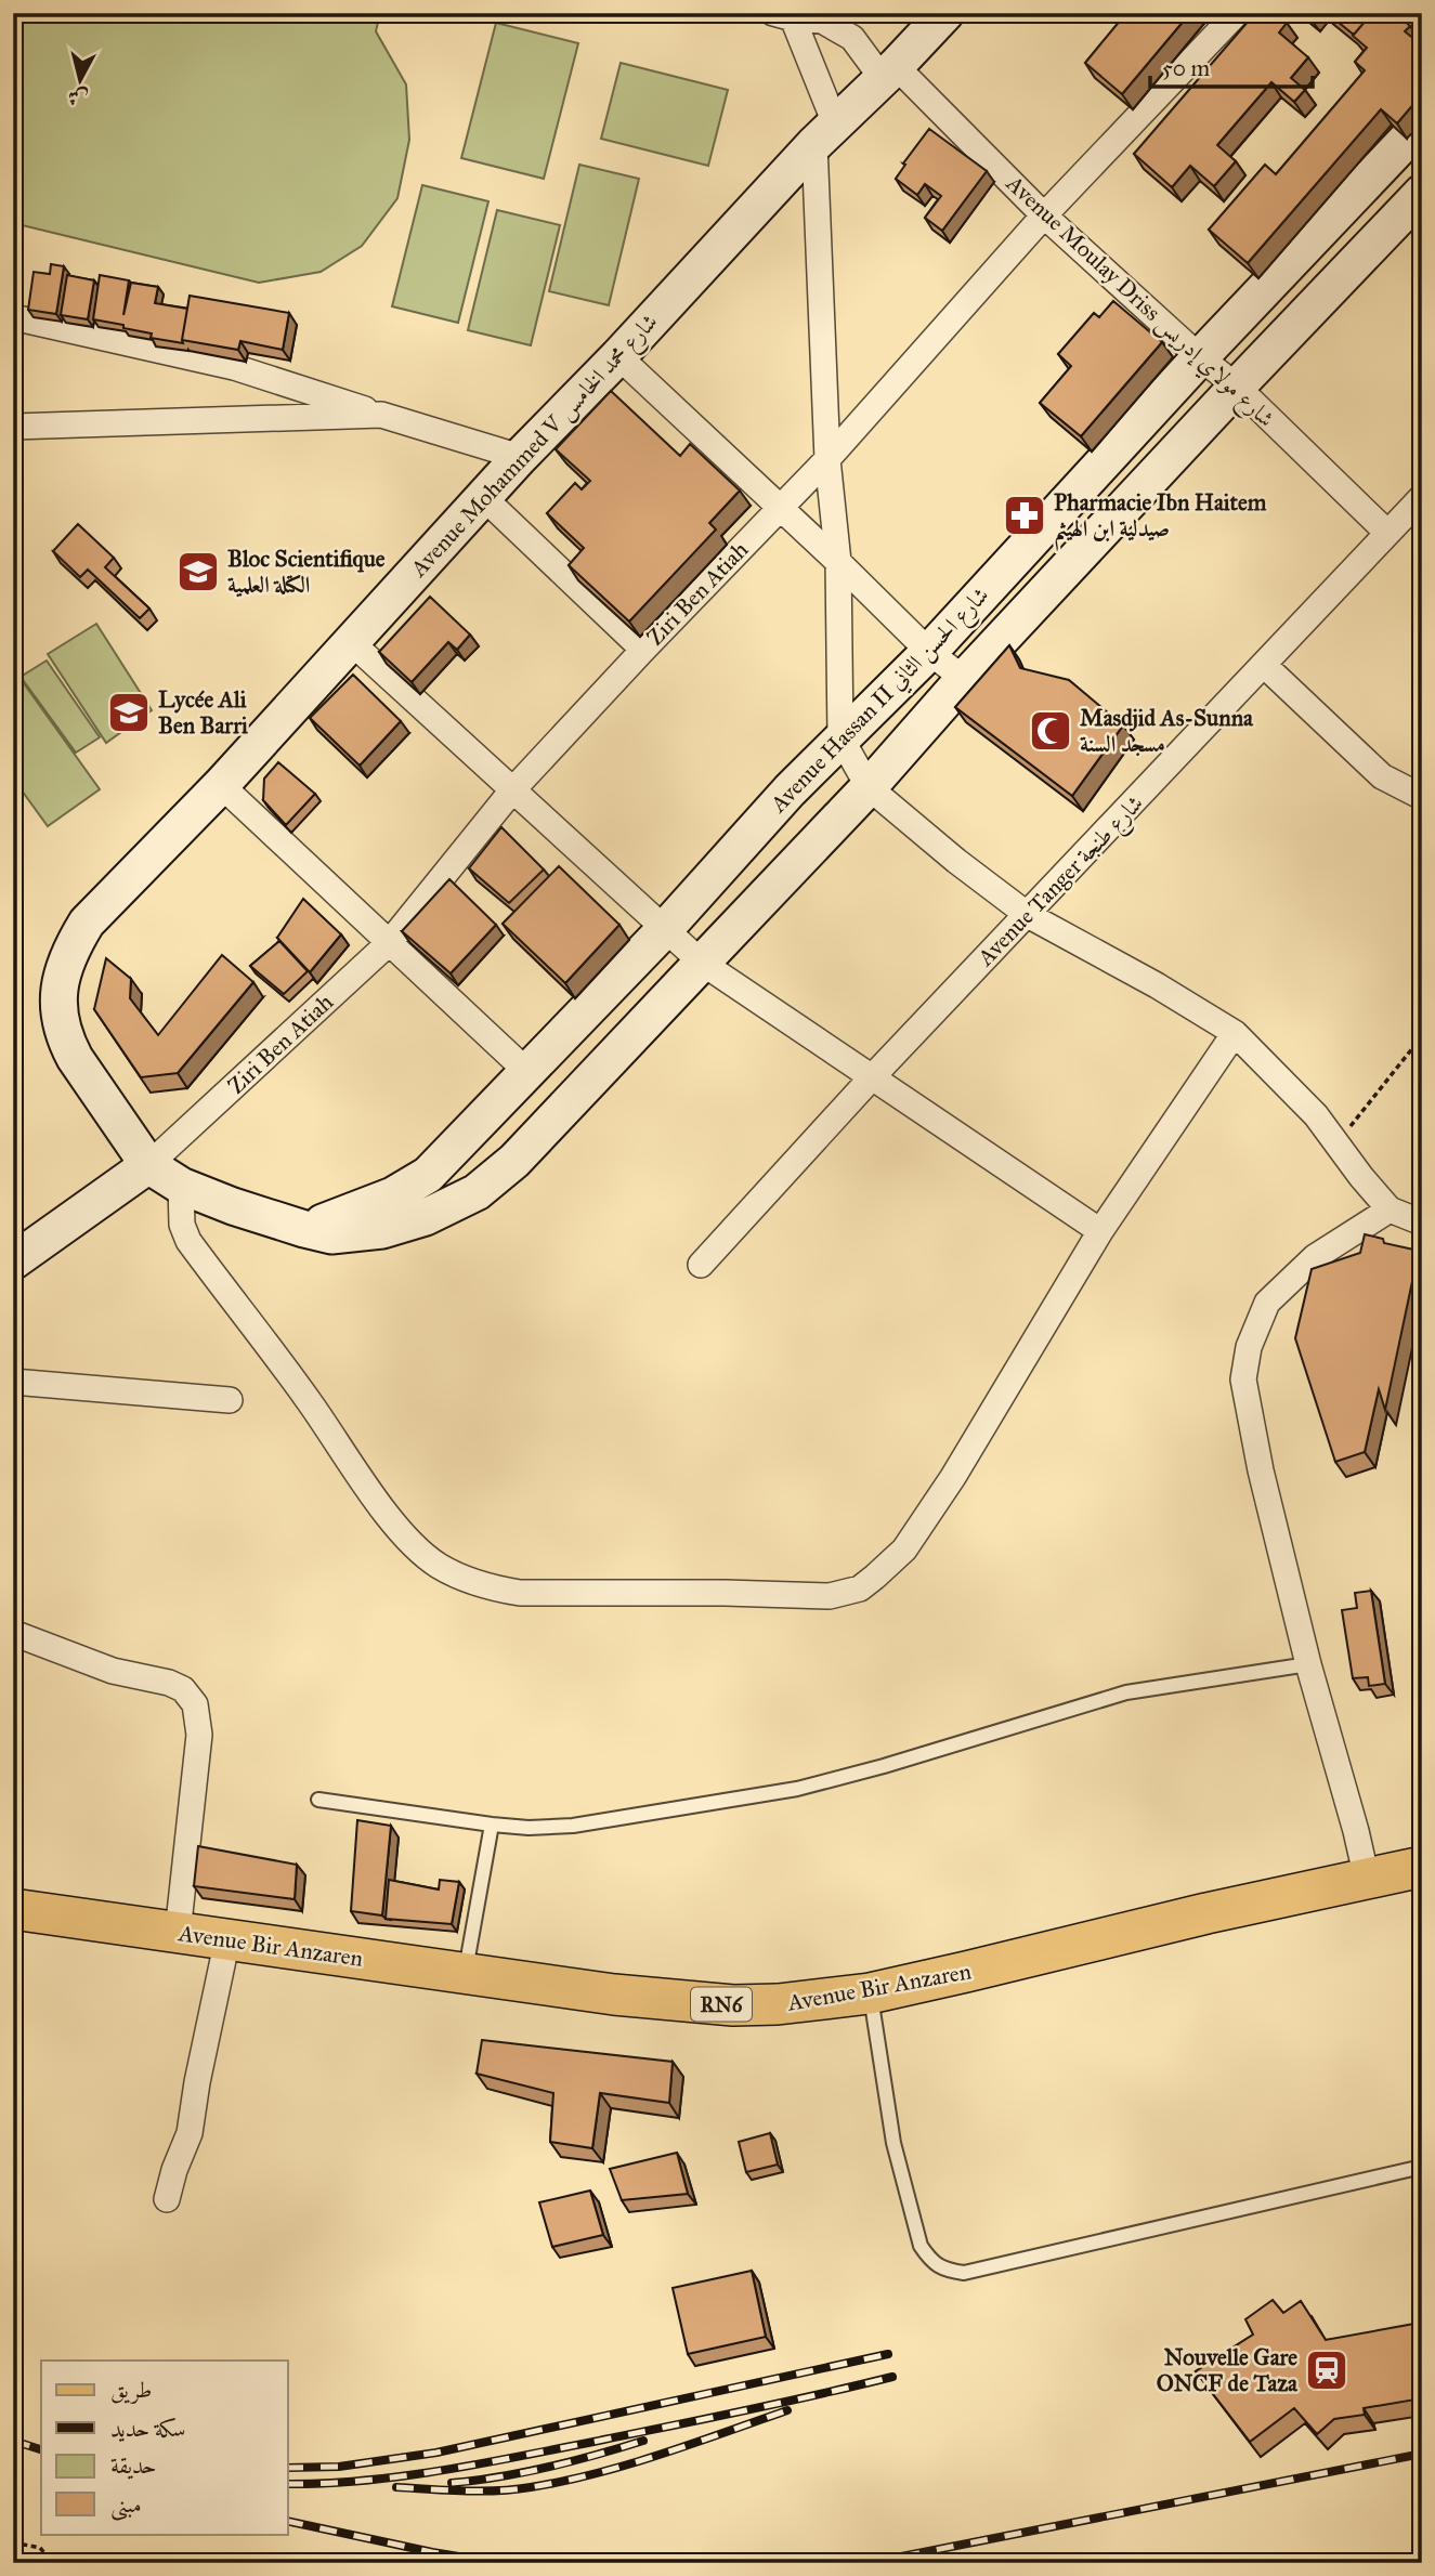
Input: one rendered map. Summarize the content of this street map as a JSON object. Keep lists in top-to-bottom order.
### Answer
{
  "streets": {
    "main road": ["Avenue Bir Anzaren", "RN6"],
    "street": [
      "Avenue Moulay Driss شارع مولاي إدريس",
      "Avenue Mohammed V شارع محمد الخامس",
      "Ziri Ben Atiah",
      "Avenue Hassan II شارع الحسن الثاني",
      "Avenue Tanger شارع طنجة"
    ]
  },
  "crossings": [
    ["Avenue Moulay Driss شارع مولاي إدريس", "Avenue Mohammed V شارع محمد الخامس"],
    ["Avenue Moulay Driss شارع مولاي إدريس", "Ziri Ben Atiah"],
    ["Avenue Moulay Driss شارع مولاي إدريس", "Avenue Hassan II شارع الحسن الثاني"],
    ["Avenue Moulay Driss شارع مولاي إدريس", "Avenue Tanger شارع طنجة"],
    ["Avenue Mohammed V شارع محمد الخامس", "Ziri Ben Atiah"],
    ["Avenue Mohammed V شارع محمد الخامس", "Avenue Hassan II شارع الحسن الثاني"],
    ["Ziri Ben Atiah", "Avenue Hassan II شارع الحسن الثاني"]
  ],
  "places": {
    "pharmacy": ["Pharmacie Ibn Haitem صيدلية ابن الهيثم"],
    "school or university": ["Bloc Scientifique الكتلة العلمية", "Lycée Ali Ben Barri"],
    "mosque": ["Masdjid As-Sunna مسجد السنة"],
    "station": ["Nouvelle Gare ONCF de Taza"]
  },
  "legend": [
    "طريق",
    "سكة حديد",
    "حديقة",
    "مبنى"
  ],
  "scale_bar": "50 m",
  "north": "bottom"
}
